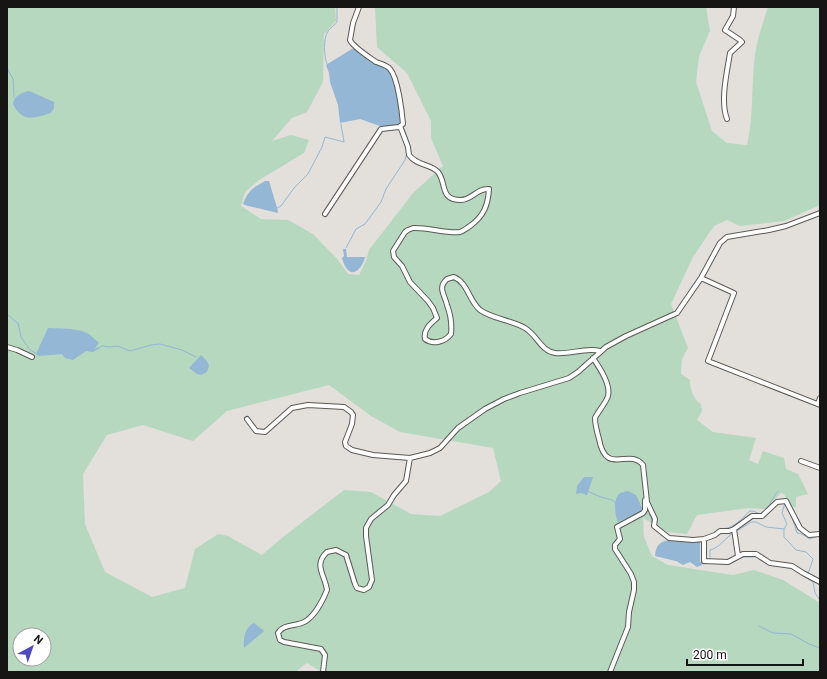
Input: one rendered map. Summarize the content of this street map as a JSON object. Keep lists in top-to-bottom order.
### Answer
{
  "scale_bar": "200 m",
  "north": "top right"
}
